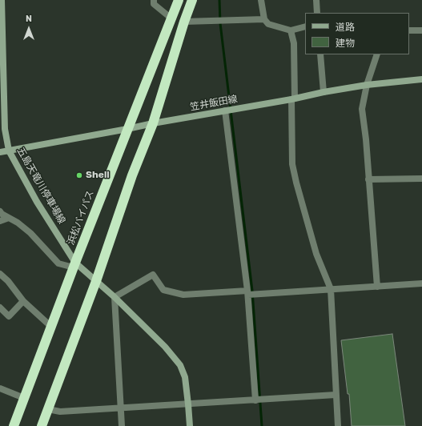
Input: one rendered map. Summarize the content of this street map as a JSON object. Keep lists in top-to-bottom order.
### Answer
{
  "streets": {
    "highway": ["浜松バイパス"],
    "main road": ["笠井飯田線", "五島天竜川停車場線"]
  },
  "crossings": [
    ["笠井飯田線", "五島天竜川停車場線"],
    ["笠井飯田線", "浜松バイパス"],
    ["五島天竜川停車場線", "浜松バイパス"]
  ],
  "places": ["Shell"],
  "legend": ["道路", "建物"],
  "north": "top"
}
